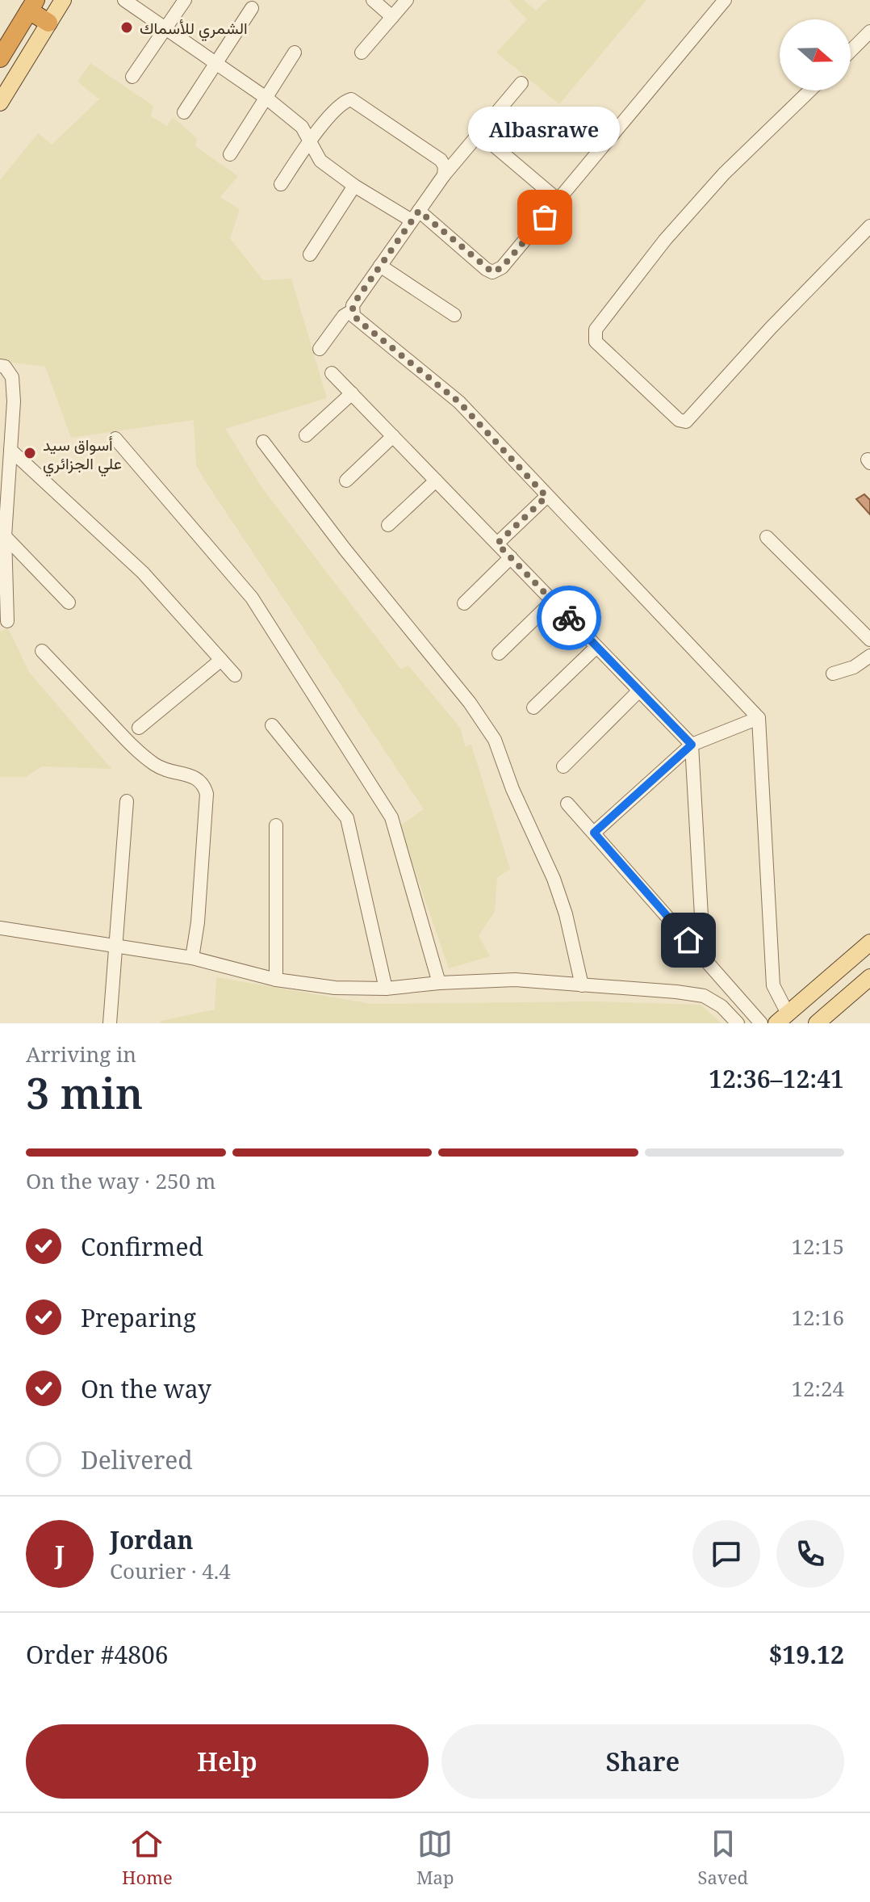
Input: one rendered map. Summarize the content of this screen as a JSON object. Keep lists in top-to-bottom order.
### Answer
{
  "places": ["الشمري للأسماك", "Albasrawe", "أسواق سيد علي الجزائري"],
  "north": "right",
  "page": {
    "bubble": "Albasrawe",
    "heading": ["3 min", "Arriving in", "12:36–12:41"],
    "panel": [
      "Jordan",
      "Courier · 4.4",
      "Order #4806",
      "$19.12"
    ],
    "bar": "On the way · 250 m",
    "list": [
      ["Confirmed", "12:15"],
      ["Preparing", "12:16"],
      ["On the way", "12:24"],
      "Delivered"
    ],
    "round": "J",
    "buttons": ["Help", "Share"],
    "tabs": ["Home", "Map", "Saved"]
  }
}
